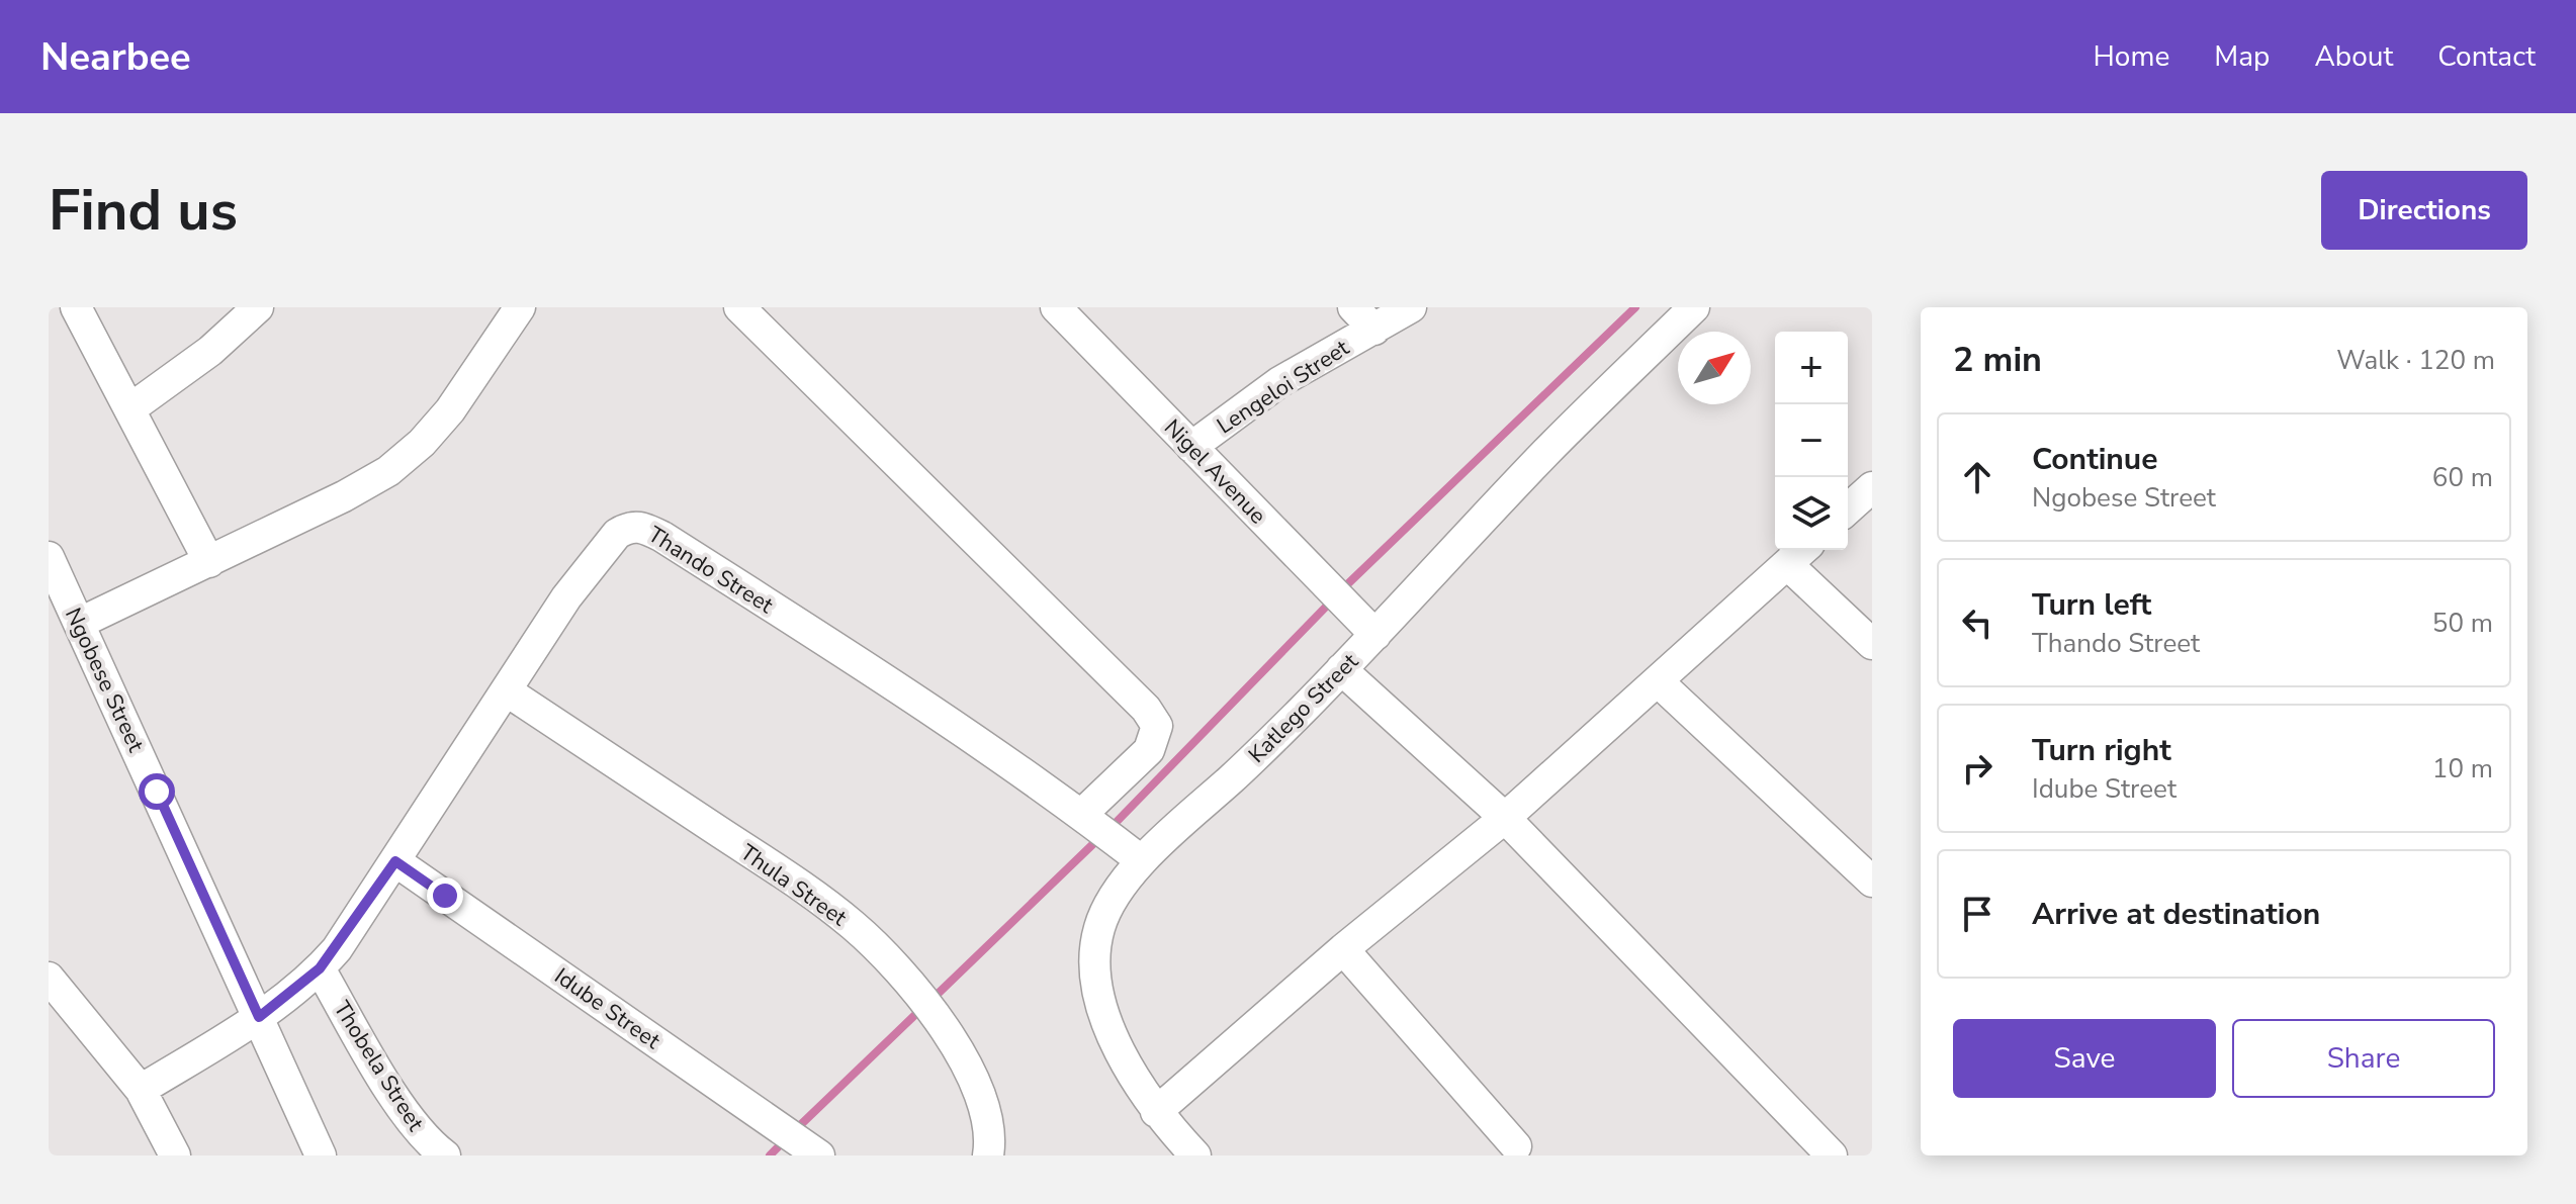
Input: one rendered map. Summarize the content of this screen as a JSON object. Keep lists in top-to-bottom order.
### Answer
{
  "streets": {
    "street": [
      "Lengeloi Street",
      "Nigel Avenue",
      "Thando Street",
      "Ngobese Street",
      "Katlego Street",
      "Thula Street",
      "Idube Street",
      "Thobela Street"
    ]
  },
  "crossings": [
    ["Lengeloi Street", "Nigel Avenue"],
    ["Nigel Avenue", "Katlego Street"],
    ["Thando Street", "Ngobese Street"],
    ["Thando Street", "Katlego Street"],
    ["Thando Street", "Thula Street"],
    ["Thando Street", "Idube Street"],
    ["Thando Street", "Thobela Street"]
  ],
  "north": "top right",
  "page": {
    "header": "Nearbee",
    "nav": [
      "Home",
      "Map",
      "About",
      "Contact"
    ],
    "buttons": [
      "Directions",
      ["Save", "Share"]
    ],
    "title": "Find us",
    "heading": ["2 min", "Walk · 120 m"],
    "map_buttons": ["+", "−"],
    "list": [
      ["Continue", "Ngobese Street", "60 m"],
      ["Turn left", "Thando Street", "50 m"],
      ["Turn right", "Idube Street", "10 m"],
      "Arrive at destination"
    ]
  }
}
